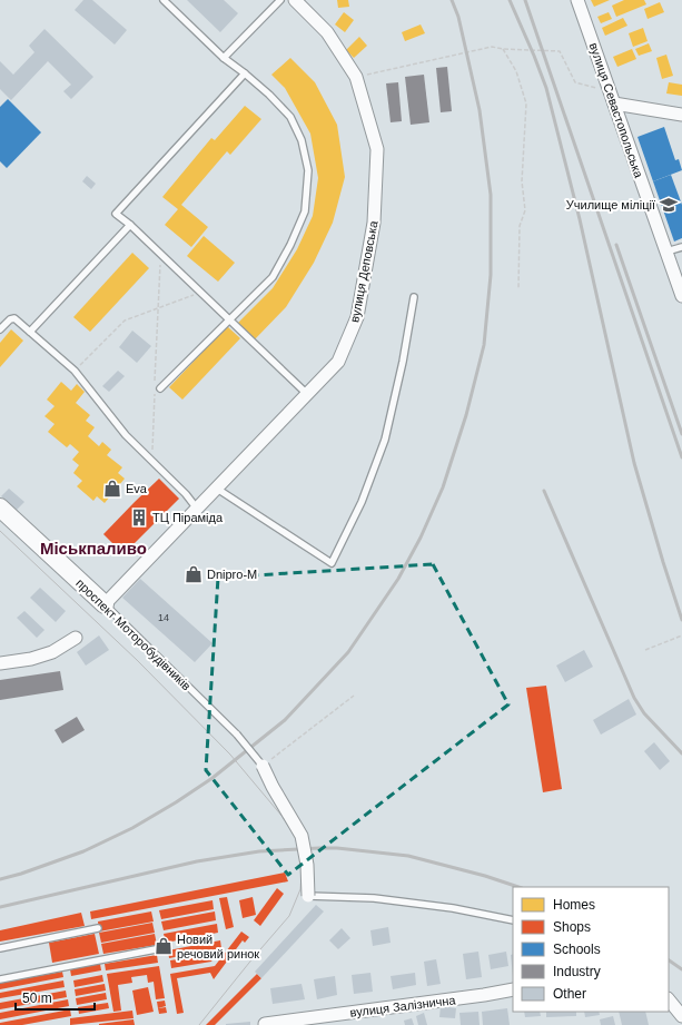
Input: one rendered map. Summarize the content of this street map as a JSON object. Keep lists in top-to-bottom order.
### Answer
{
  "streets": {
    "street": [
      "вулиця Севастопольська",
      "вулиця Деповська",
      "проспект Моторобудівників",
      "вулиця Залізнична"
    ]
  },
  "crossings": [
    ["вулиця Деповська", "проспект Моторобудівників"]
  ],
  "districts": ["Міськпаливо"],
  "places": {
    "school or university": ["Училище міліції"],
    "shop": ["Eva", "Dnipro-M", "Новий речовий ринок"],
    "building": ["ТЦ Піраміда"]
  },
  "house_numbers": ["14"],
  "legend": [
    "Homes",
    "Shops",
    "Schools",
    "Industry",
    "Other"
  ],
  "scale_bar": "50 m"
}
